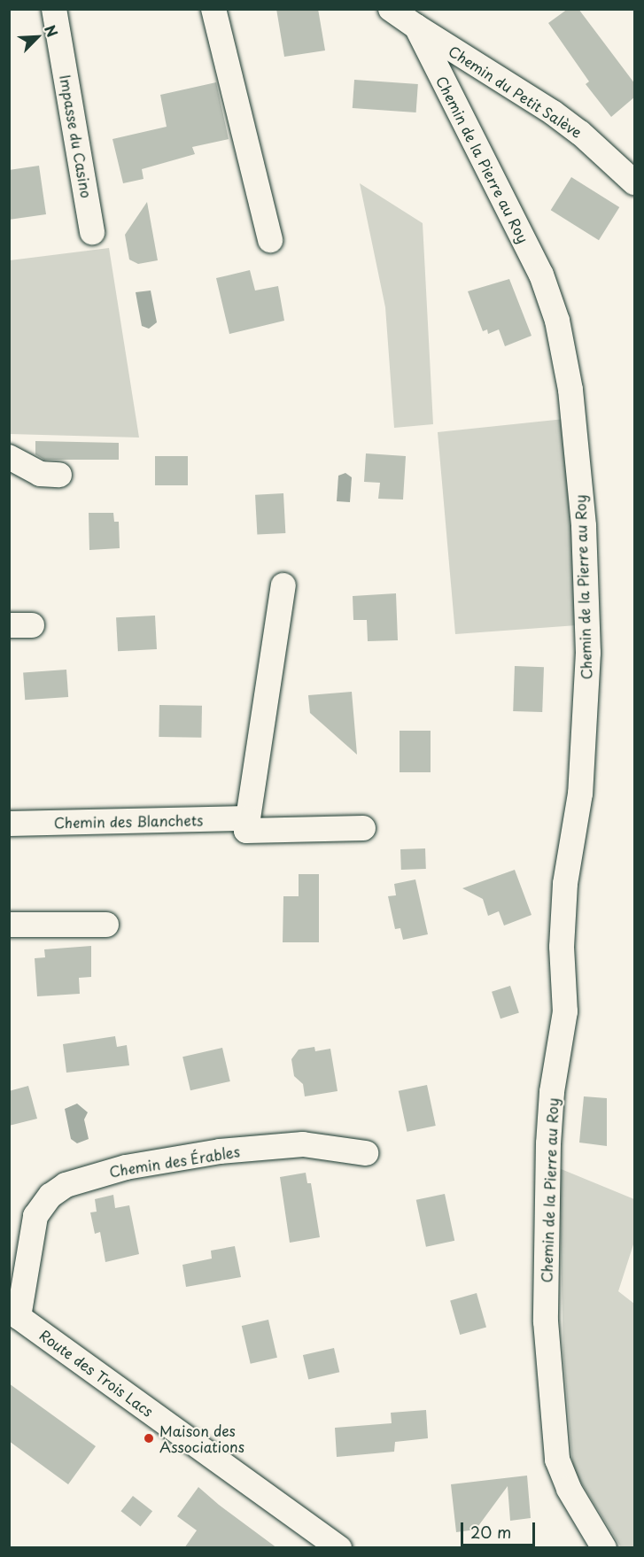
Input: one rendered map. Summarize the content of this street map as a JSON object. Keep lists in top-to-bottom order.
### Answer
{
  "streets": {
    "street": [
      "Chemin du Petit Salève",
      "Impasse du Casino",
      "Chemin de la Pierre au Roy",
      "Chemin des Blanchets",
      "Chemin des Érables",
      "Route des Trois Lacs"
    ]
  },
  "crossings": [
    ["Chemin du Petit Salève", "Chemin de la Pierre au Roy"],
    ["Chemin des Érables", "Route des Trois Lacs"]
  ],
  "places": ["Maison des Associations"],
  "scale_bar": "20 m",
  "north": "top right"
}
